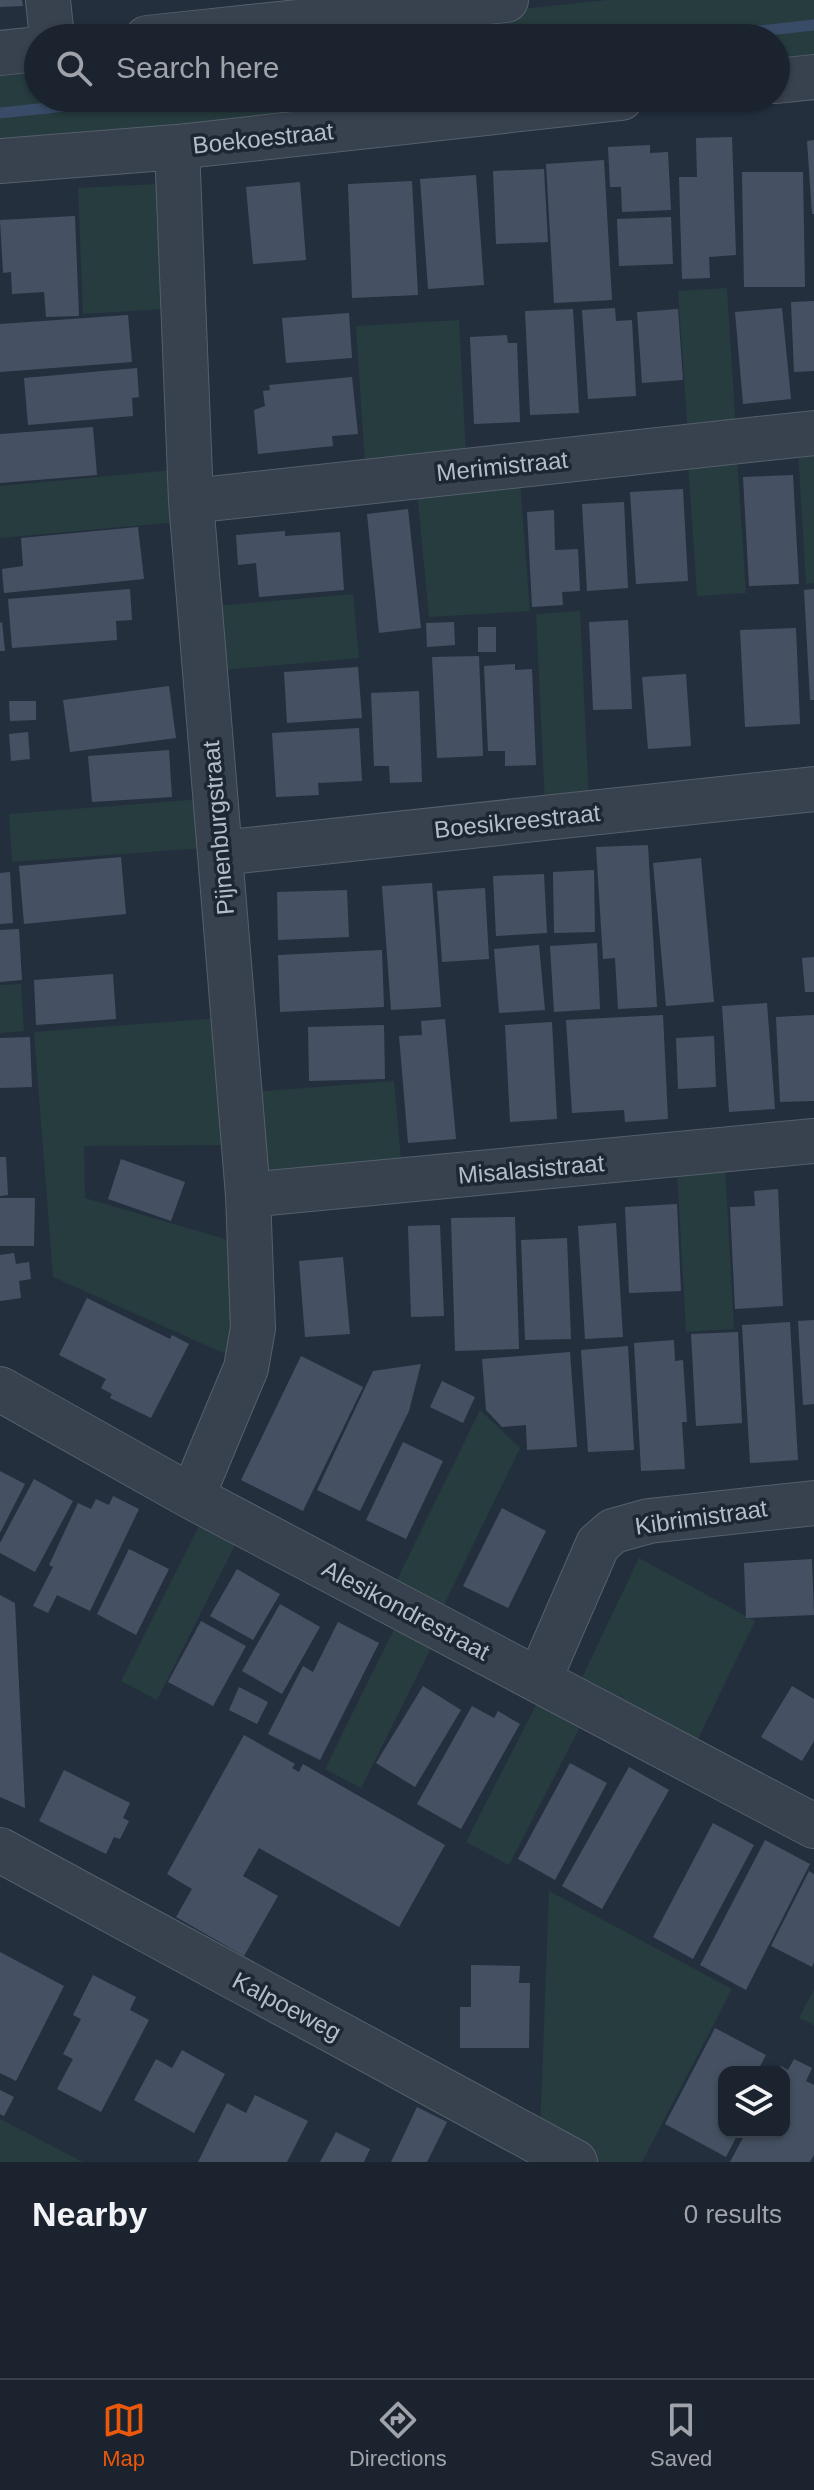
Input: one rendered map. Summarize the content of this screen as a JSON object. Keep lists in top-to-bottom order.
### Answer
{
  "streets": {
    "street": [
      "Boekoestraat",
      "Merimistraat",
      "Boesikreestraat",
      "Pijnenburgstraat",
      "Misalasistraat",
      "Kibrimistraat",
      "Alesikondrestraat",
      "Kalpoeweg"
    ]
  },
  "crossings": [
    ["Boekoestraat", "Pijnenburgstraat"],
    ["Merimistraat", "Pijnenburgstraat"],
    ["Boesikreestraat", "Pijnenburgstraat"],
    ["Pijnenburgstraat", "Misalasistraat"],
    ["Pijnenburgstraat", "Alesikondrestraat"],
    ["Kibrimistraat", "Alesikondrestraat"]
  ],
  "page": {
    "search": "Search here",
    "heading": ["Nearby", "0 results"],
    "nav": ["Map", "Directions", "Saved"]
  }
}
